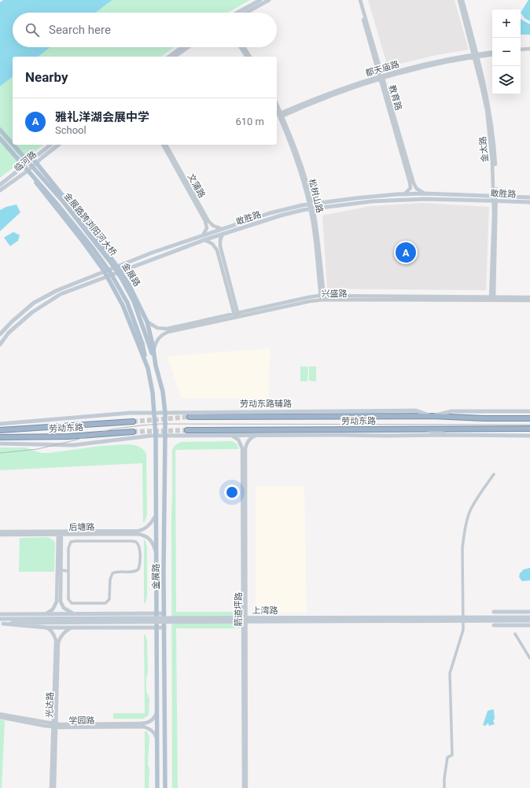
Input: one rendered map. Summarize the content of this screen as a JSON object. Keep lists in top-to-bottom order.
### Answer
{
  "streets": {
    "highway": ["劳动东路"],
    "main road": [
      "临河路",
      "敢胜路",
      "金展路跨浏阳河大桥",
      "金展路",
      "劳动东路辅路",
      "上湾路"
    ],
    "street": [
      "都天庙路",
      "教育路",
      "金太路",
      "文蒲路",
      "松树山路",
      "兴盛路",
      "后塘路",
      "箭道坪路",
      "光达路",
      "学园路"
    ]
  },
  "crossings": [
    ["都天庙路", "教育路"],
    ["都天庙路", "金太路"],
    ["都天庙路", "松树山路"],
    ["教育路", "敢胜路"],
    ["金太路", "敢胜路"],
    ["金太路", "兴盛路"],
    ["临河路", "金展路"],
    ["文蒲路", "敢胜路"],
    ["敢胜路", "松树山路"],
    ["敢胜路", "金展路"],
    ["松树山路", "兴盛路"],
    ["金展路跨浏阳河大桥", "金展路"],
    ["金展路", "兴盛路"],
    ["金展路", "劳动东路辅路"],
    ["金展路", "后塘路"],
    ["金展路", "上湾路"],
    ["金展路", "学园路"],
    ["劳动东路辅路", "劳动东路"],
    ["上湾路", "光达路"],
    ["光达路", "学园路"]
  ],
  "page": {
    "map_buttons": ["+", "−"],
    "search": "Search here",
    "heading": "Nearby",
    "list": [
      {
        "mark": "A",
        "name": "雅礼洋湖会展中学",
        "note": "School",
        "value": "610 m"
      }
    ],
    "pins": "A"
  }
}
